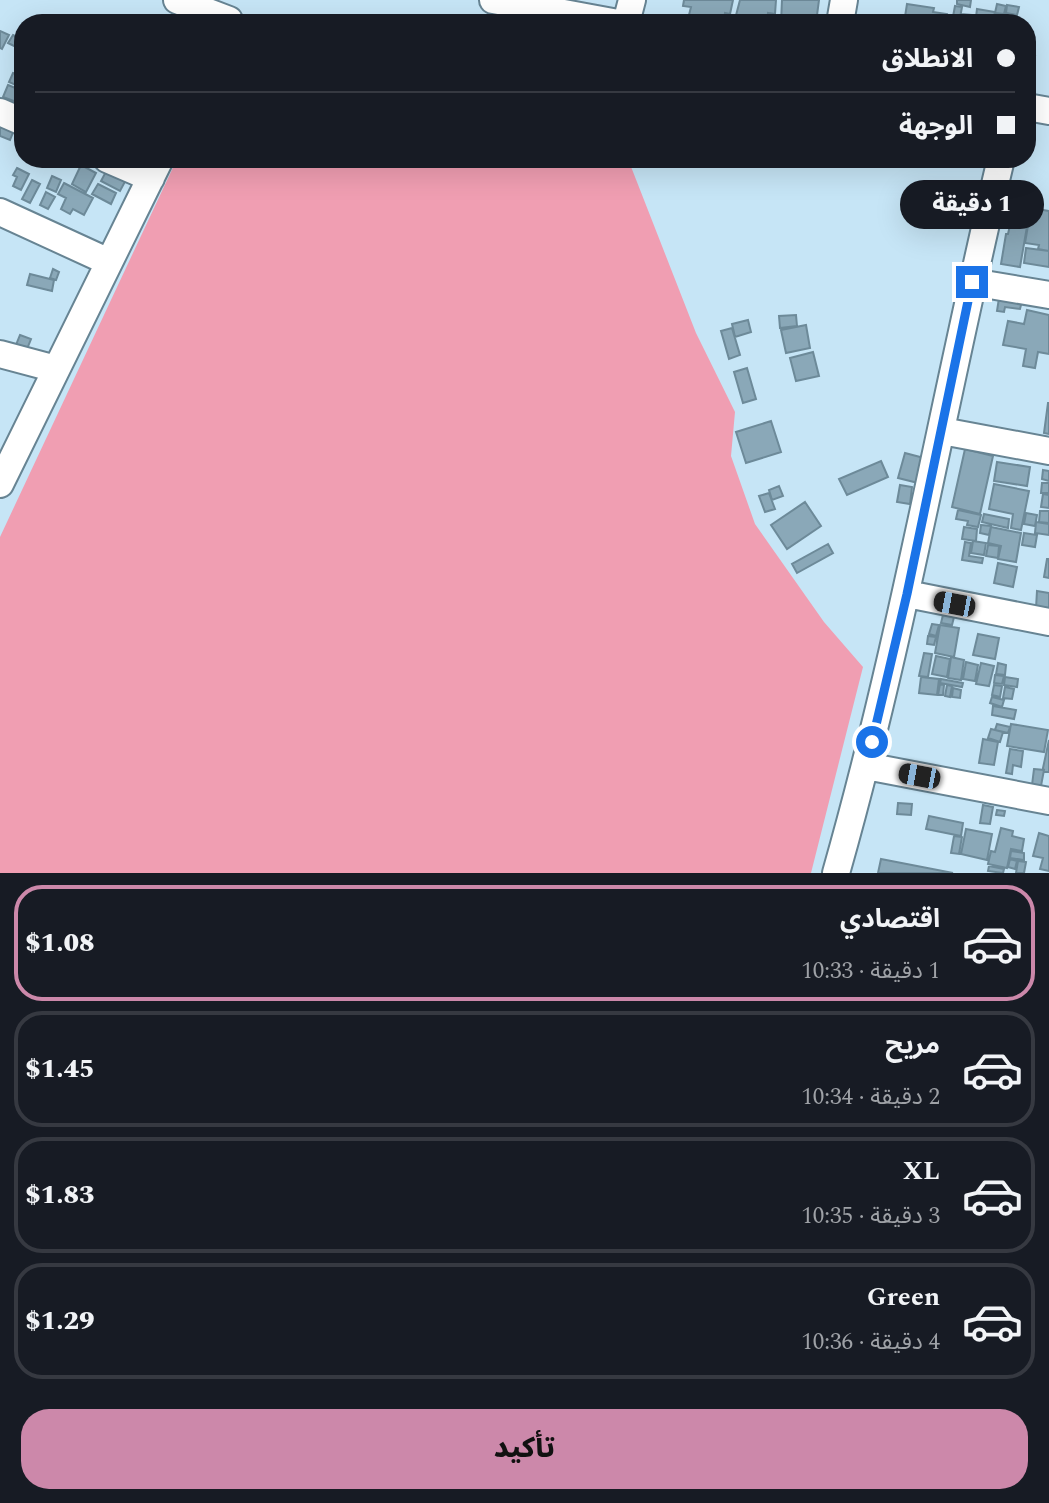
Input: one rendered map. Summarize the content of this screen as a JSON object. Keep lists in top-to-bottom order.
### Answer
{
  "page": {
    "banner": ["الانطلاق", "الوجهة"],
    "bubble": "1 دقيقة",
    "list": [
      {
        "name": "اقتصادي",
        "note": "1 دقيقة · 10:33",
        "value": "$1.08"
      },
      {
        "name": "مريح",
        "note": "2 دقيقة · 10:34",
        "value": "$1.45"
      },
      {
        "name": "XL",
        "note": "3 دقيقة · 10:35",
        "value": "$1.83"
      },
      {
        "name": "Green",
        "note": "4 دقيقة · 10:36",
        "value": "$1.29"
      }
    ],
    "buttons": "تأكيد"
  }
}
